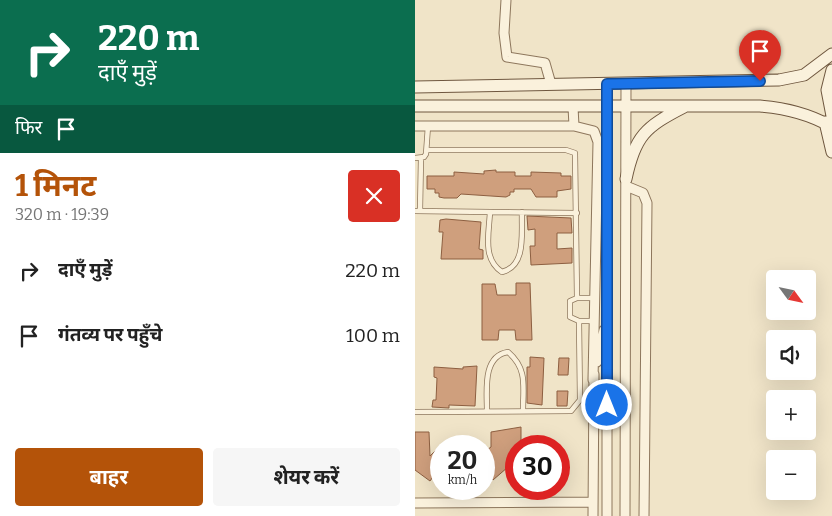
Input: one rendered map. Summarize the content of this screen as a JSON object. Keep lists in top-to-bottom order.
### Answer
{
  "north": "bottom right",
  "page": {
    "turn": ["220 m", "दाएँ मुड़ें"],
    "then": "फिर",
    "heading": ["1 मिनट", "320 m · 19:39"],
    "list": [
      {
        "name": "दाएँ मुड़ें",
        "value": "220 m"
      },
      {
        "name": "गंतव्य पर पहुँचे",
        "value": "100 m"
      }
    ],
    "map_buttons": ["+", "−"],
    "speed": "20 km/h",
    "limit": "30",
    "buttons": ["बाहर", "शेयर करें"]
  }
}
